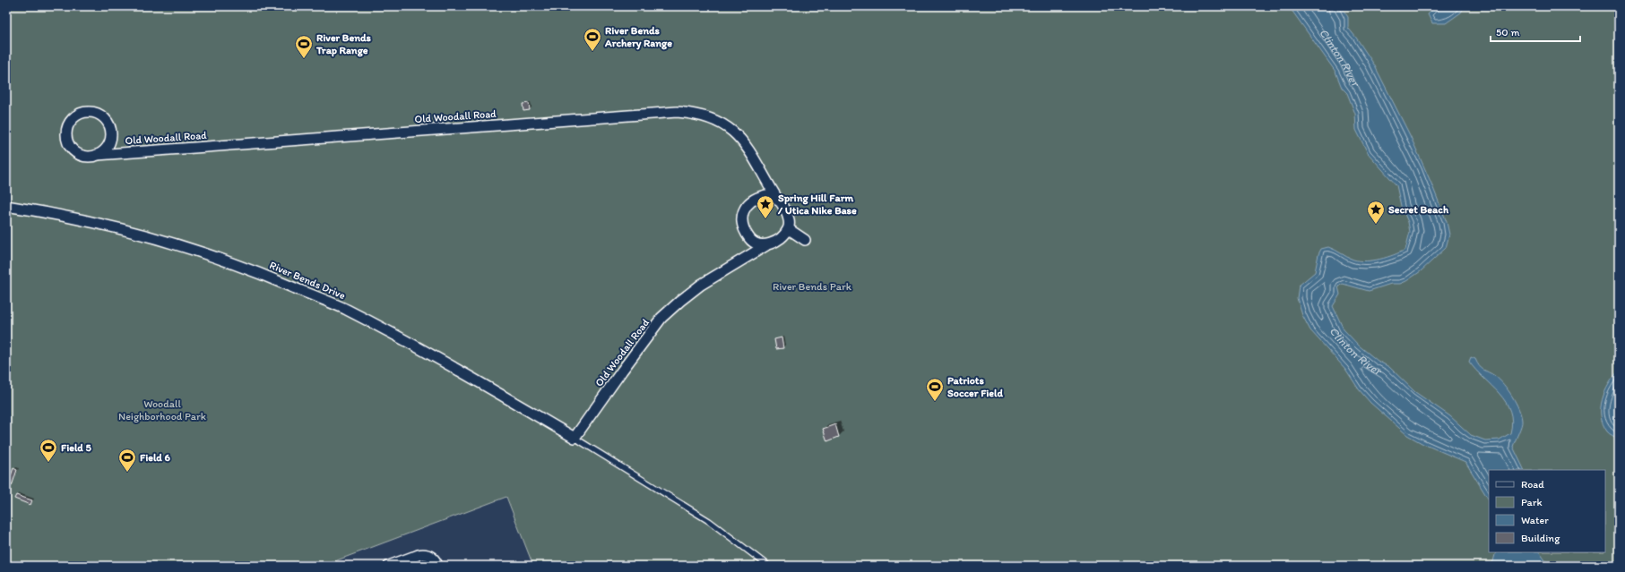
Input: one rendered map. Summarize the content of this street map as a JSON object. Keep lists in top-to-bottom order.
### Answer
{
  "streets": {
    "street": ["Old Woodall Road", "River Bends Drive"]
  },
  "crossings": [
    ["Old Woodall Road", "River Bends Drive"]
  ],
  "water": ["Clinton River"],
  "parks": ["River Bends Park", "Woodall Neighborhood Park"],
  "places": {
    "sports": [
      "River Bends Archery Range",
      "River Bends Trap Range",
      "Patriots Soccer Field",
      "Field 5",
      "Field 6"
    ],
    "place": ["Spring Hill Farm / Utica Nike Base", "Secret Beach"]
  },
  "legend": [
    "Road",
    "Park",
    "Water",
    "Building"
  ],
  "scale_bar": "50 m"
}
